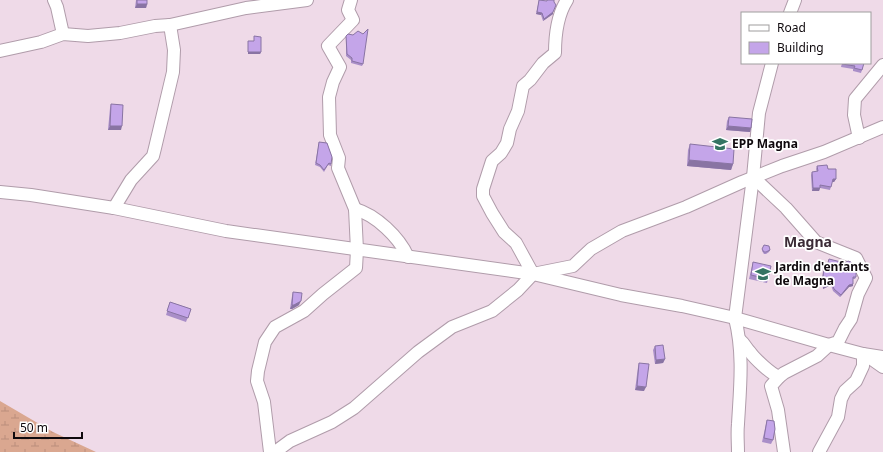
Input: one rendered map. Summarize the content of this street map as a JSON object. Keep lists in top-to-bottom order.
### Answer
{
  "districts": ["Magna"],
  "places": {
    "school or university": ["EPP Magna", "Jardin d'enfants de Magna"]
  },
  "legend": ["Road", "Building"],
  "scale_bar": "50 m"
}
